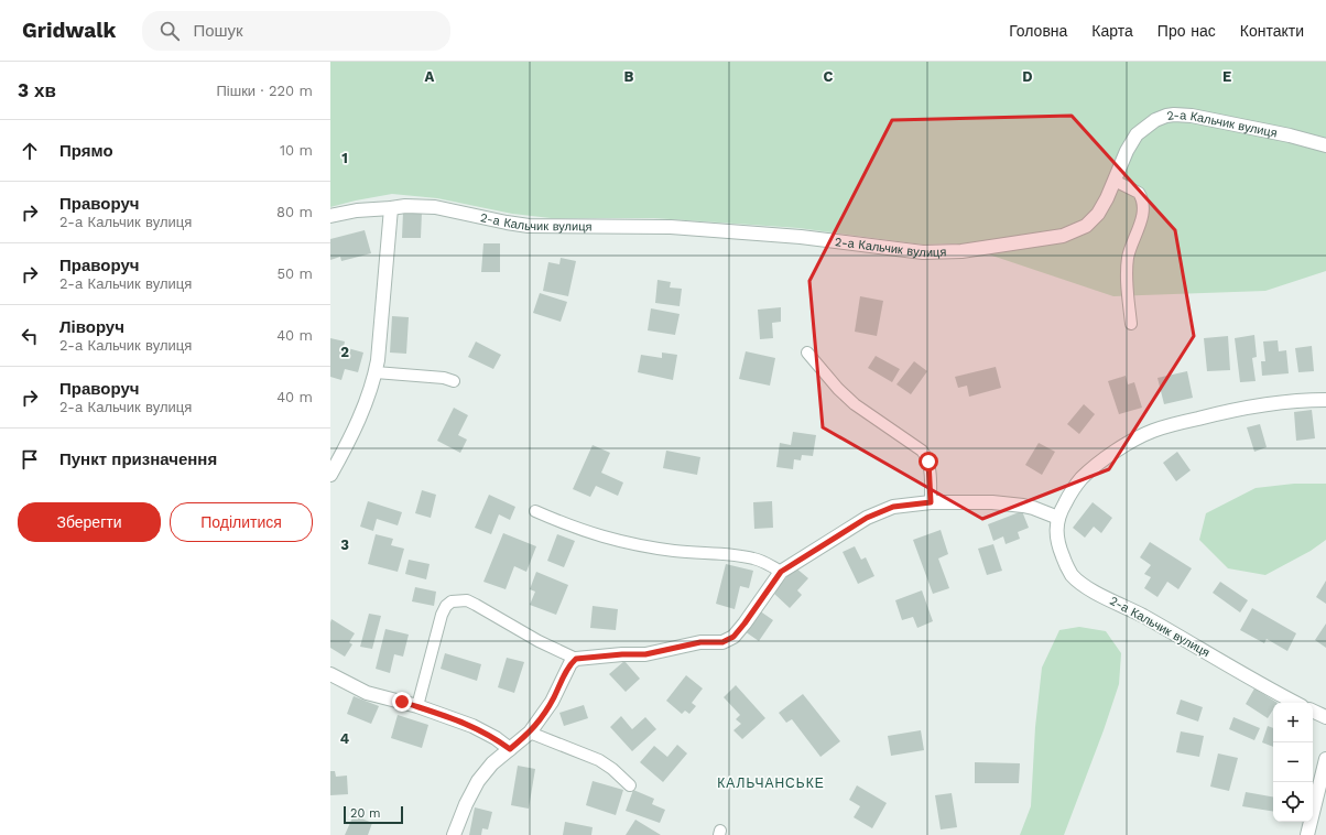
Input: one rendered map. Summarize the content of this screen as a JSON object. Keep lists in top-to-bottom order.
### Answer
{
  "streets": {
    "street": ["2-а Кальчик вулиця"]
  },
  "districts": ["КАЛЬЧАНСЬКЕ"],
  "scale_bar": "20 m",
  "page": {
    "header": "Gridwalk",
    "search": "Пошук",
    "nav": [
      "Головна",
      "Карта",
      "Про нас",
      "Контакти"
    ],
    "heading": ["3 хв", "Пішки · 220 m"],
    "list": [
      ["Прямо", "10 m"],
      ["Праворуч", "2-а Кальчик вулиця", "80 m"],
      ["Праворуч", "2-а Кальчик вулиця", "50 m"],
      ["Ліворуч", "2-а Кальчик вулиця", "40 m"],
      ["Праворуч", "2-а Кальчик вулиця", "40 m"],
      "Пункт призначення"
    ],
    "buttons": ["Зберегти", "Поділитися"],
    "map_buttons": ["+", "−"],
    "scale": "20 m"
  },
  "grid": {
    "columns": [
      "A",
      "B",
      "C",
      "D",
      "E"
    ],
    "rows": [
      "1",
      "2",
      "3",
      "4"
    ]
  }
}
